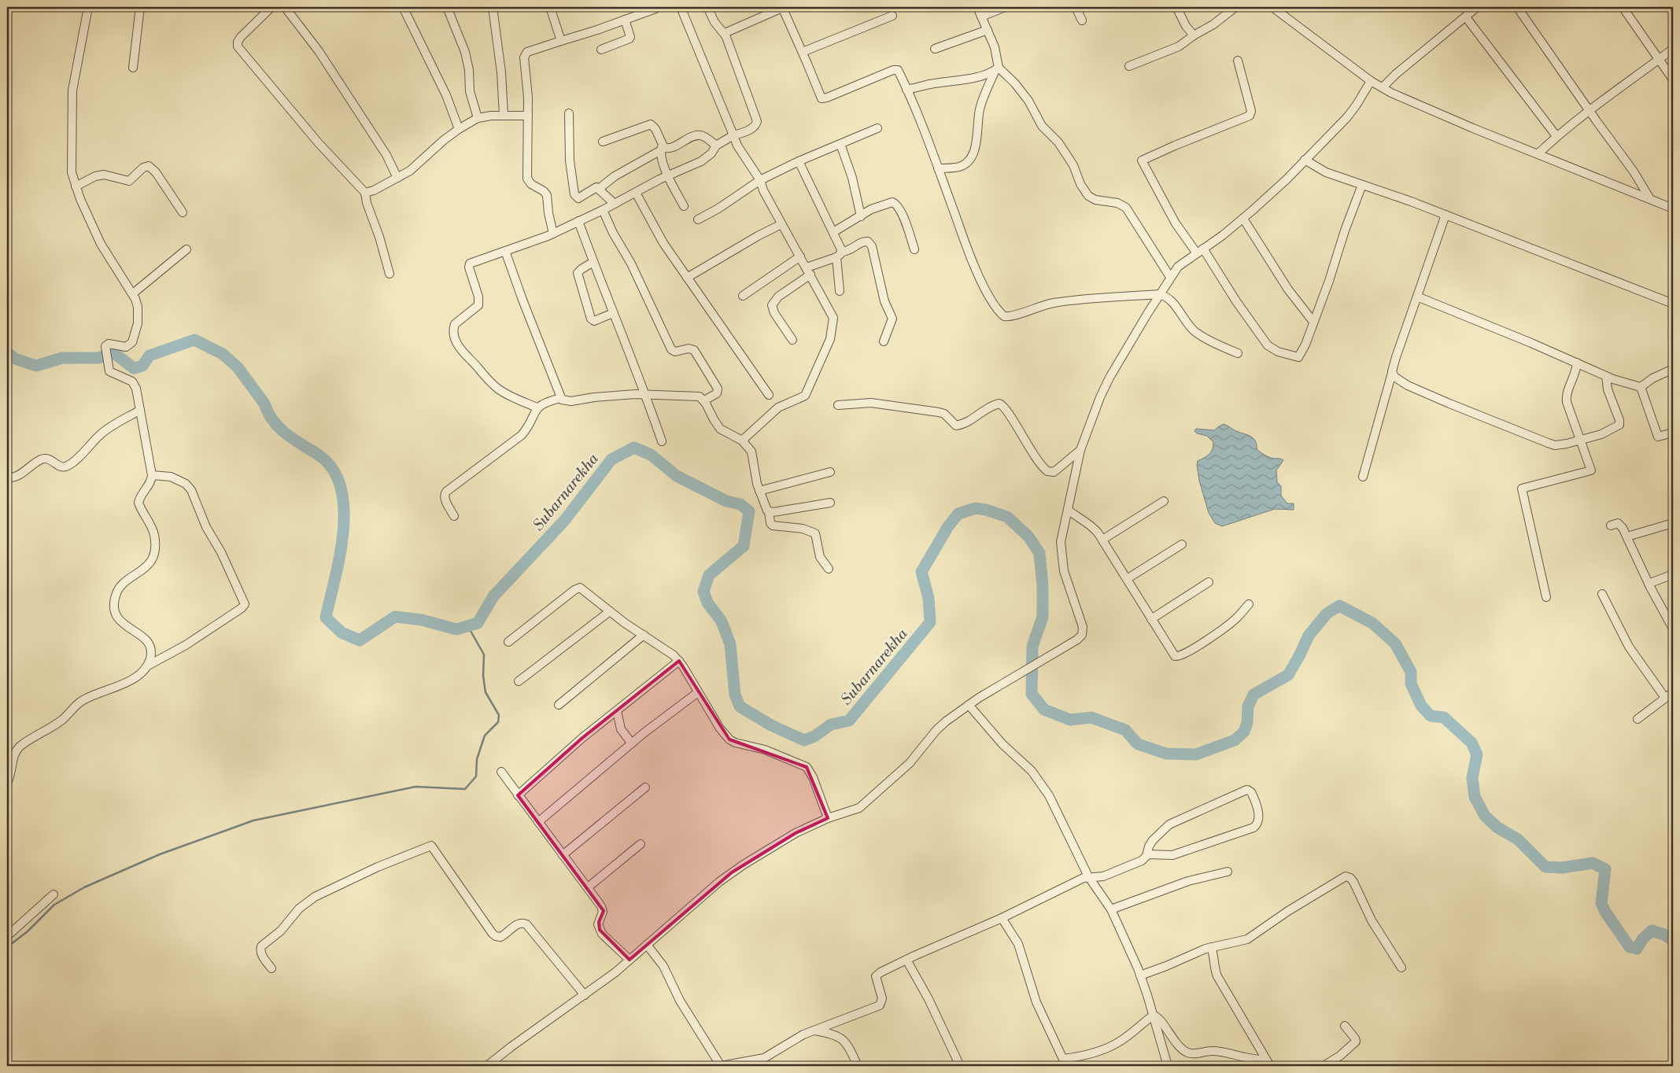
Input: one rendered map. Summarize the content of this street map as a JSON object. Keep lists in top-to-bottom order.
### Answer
{
  "water": ["Subarnarekha"]
}
